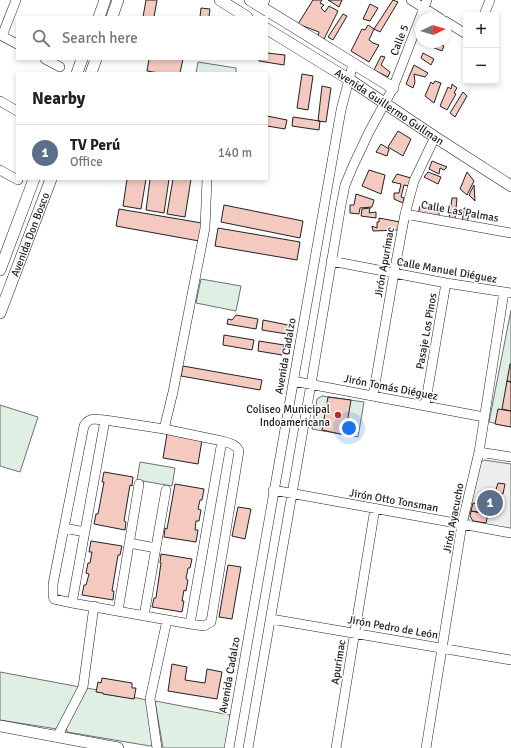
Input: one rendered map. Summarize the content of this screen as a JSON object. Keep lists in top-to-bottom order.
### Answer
{
  "streets": {
    "main road": ["Avenida Guillermo Gullman", "Avenida Don Bosco"],
    "street": [
      "Calle 5",
      "Calle Las Palmas",
      "Jirón Apurímac",
      "Calle Manuel Diéguez",
      "Pasaje Los Pinos",
      "Avenida Cadalzo",
      "Jirón Tomás Diéguez",
      "Jirón Otto Tonsman",
      "Jirón Ayacucho",
      "Jirón Pedro de León",
      "Apurímac"
    ]
  },
  "crossings": [
    ["Calle 5", "Avenida Guillermo Gullman"],
    ["Avenida Guillermo Gullman", "Jirón Apurímac"],
    ["Avenida Guillermo Gullman", "Avenida Cadalzo"],
    ["Calle Las Palmas", "Jirón Apurímac"],
    ["Jirón Apurímac", "Calle Manuel Diéguez"],
    ["Jirón Apurímac", "Jirón Tomás Diéguez"],
    ["Calle Manuel Diéguez", "Pasaje Los Pinos"],
    ["Calle Manuel Diéguez", "Jirón Ayacucho"],
    ["Pasaje Los Pinos", "Jirón Tomás Diéguez"],
    ["Avenida Cadalzo", "Jirón Tomás Diéguez"],
    ["Avenida Cadalzo", "Jirón Otto Tonsman"],
    ["Jirón Tomás Diéguez", "Jirón Ayacucho"],
    ["Jirón Otto Tonsman", "Jirón Ayacucho"],
    ["Jirón Otto Tonsman", "Apurímac"],
    ["Jirón Ayacucho", "Jirón Pedro de León"],
    ["Jirón Pedro de León", "Apurímac"]
  ],
  "places": ["Coliseo Municipal Indoamericana"],
  "north": "right",
  "page": {
    "map_buttons": ["+", "−"],
    "search": "Search here",
    "heading": "Nearby",
    "list": [
      {
        "mark": "1",
        "name": "TV Perú",
        "note": "Office",
        "value": "140 m"
      }
    ],
    "pins": "1"
  }
}
